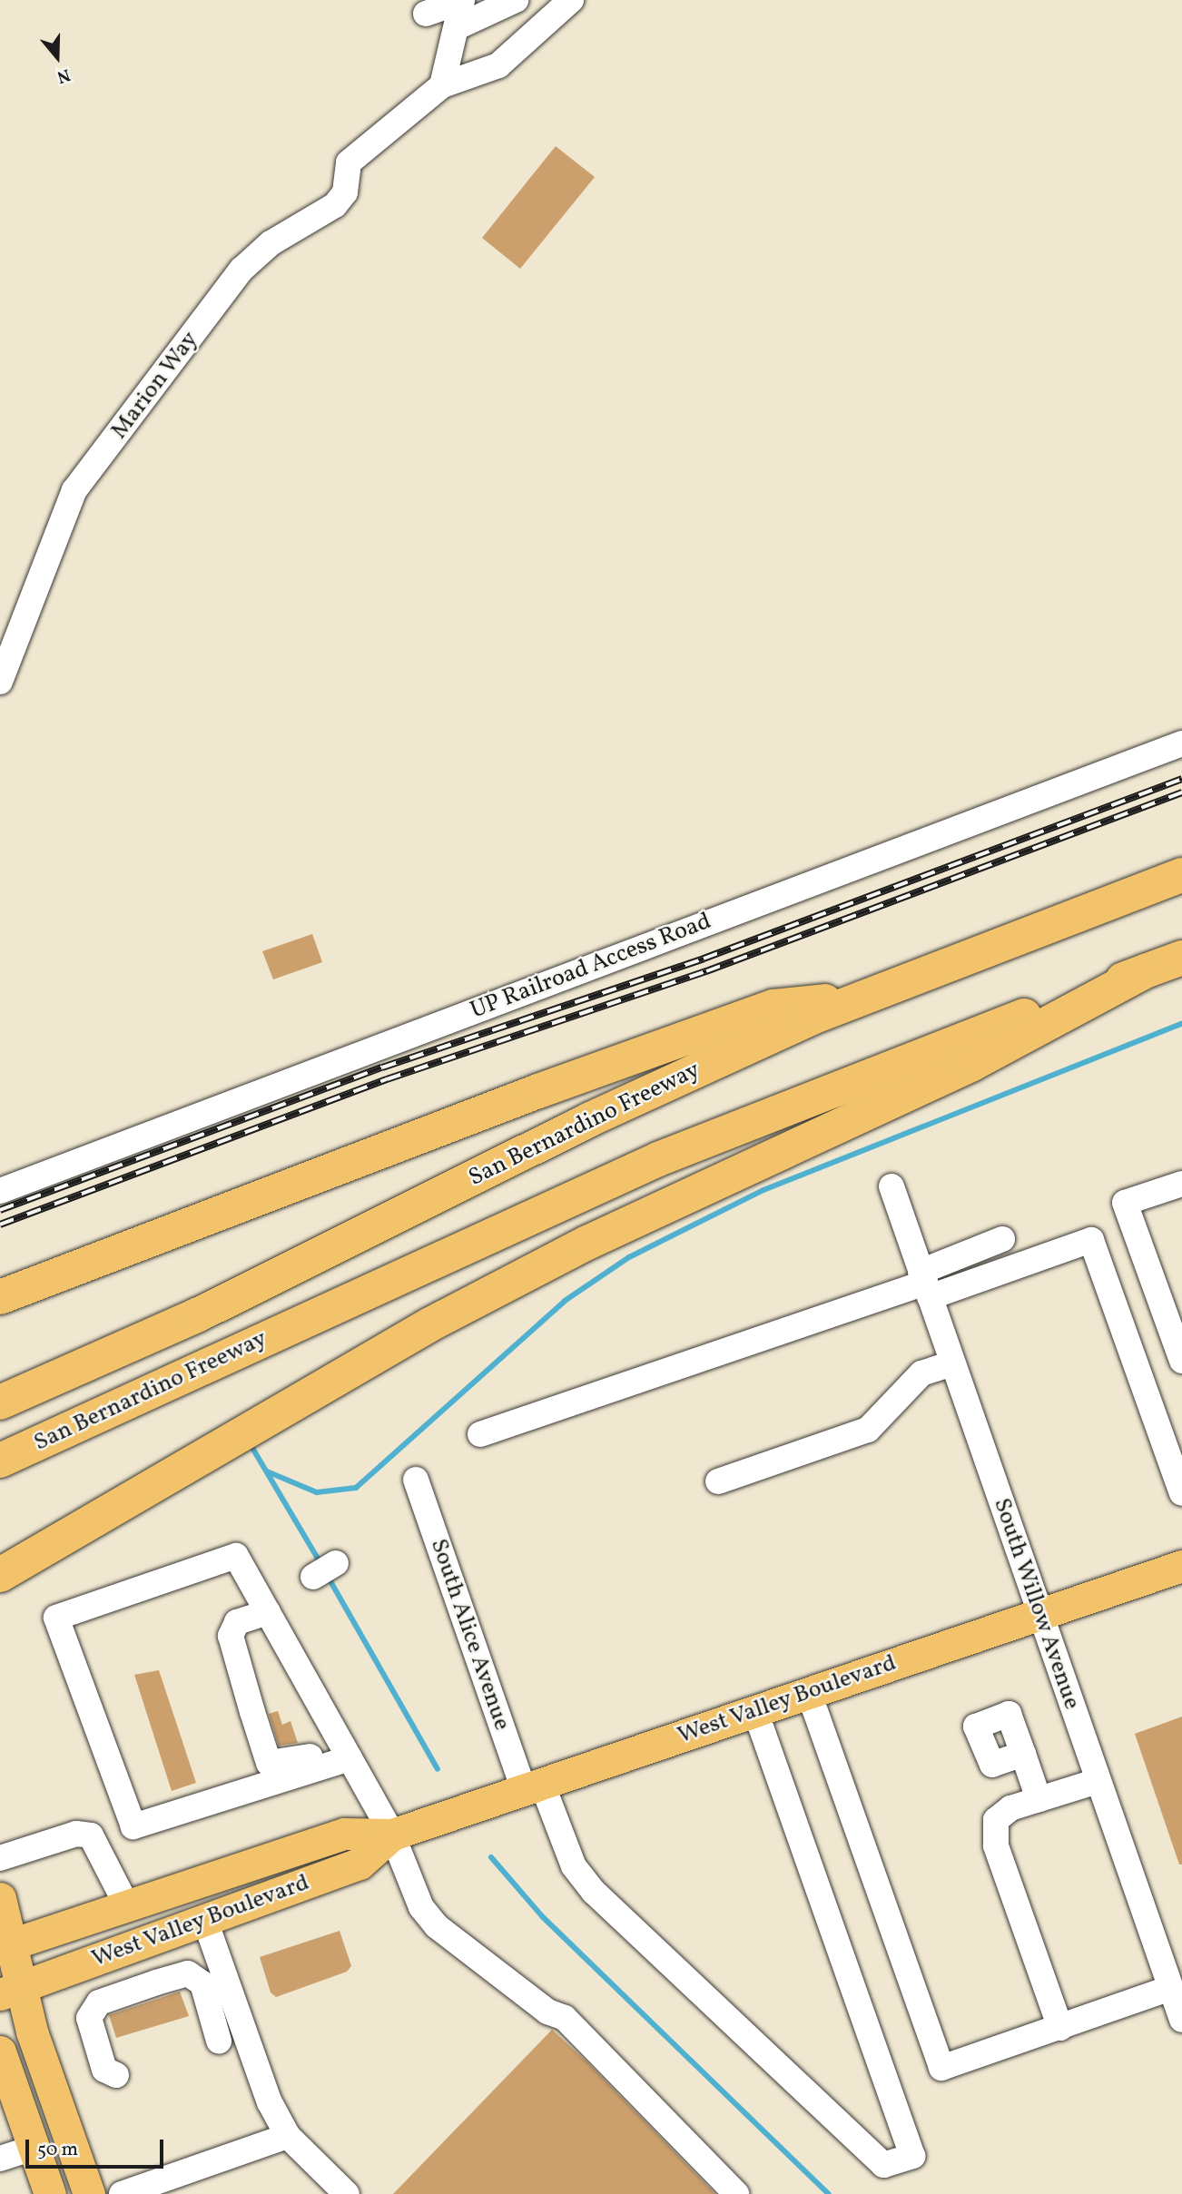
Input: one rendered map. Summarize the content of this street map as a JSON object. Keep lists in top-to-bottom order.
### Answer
{
  "streets": {
    "highway": ["San Bernardino Freeway"],
    "main road": ["West Valley Boulevard"],
    "street": [
      "Marion Way",
      "UP Railroad Access Road",
      "South Willow Avenue",
      "South Alice Avenue"
    ]
  },
  "crossings": [
    ["South Willow Avenue", "West Valley Boulevard"],
    ["South Alice Avenue", "West Valley Boulevard"]
  ],
  "scale_bar": "50 m",
  "north": "bottom"
}
